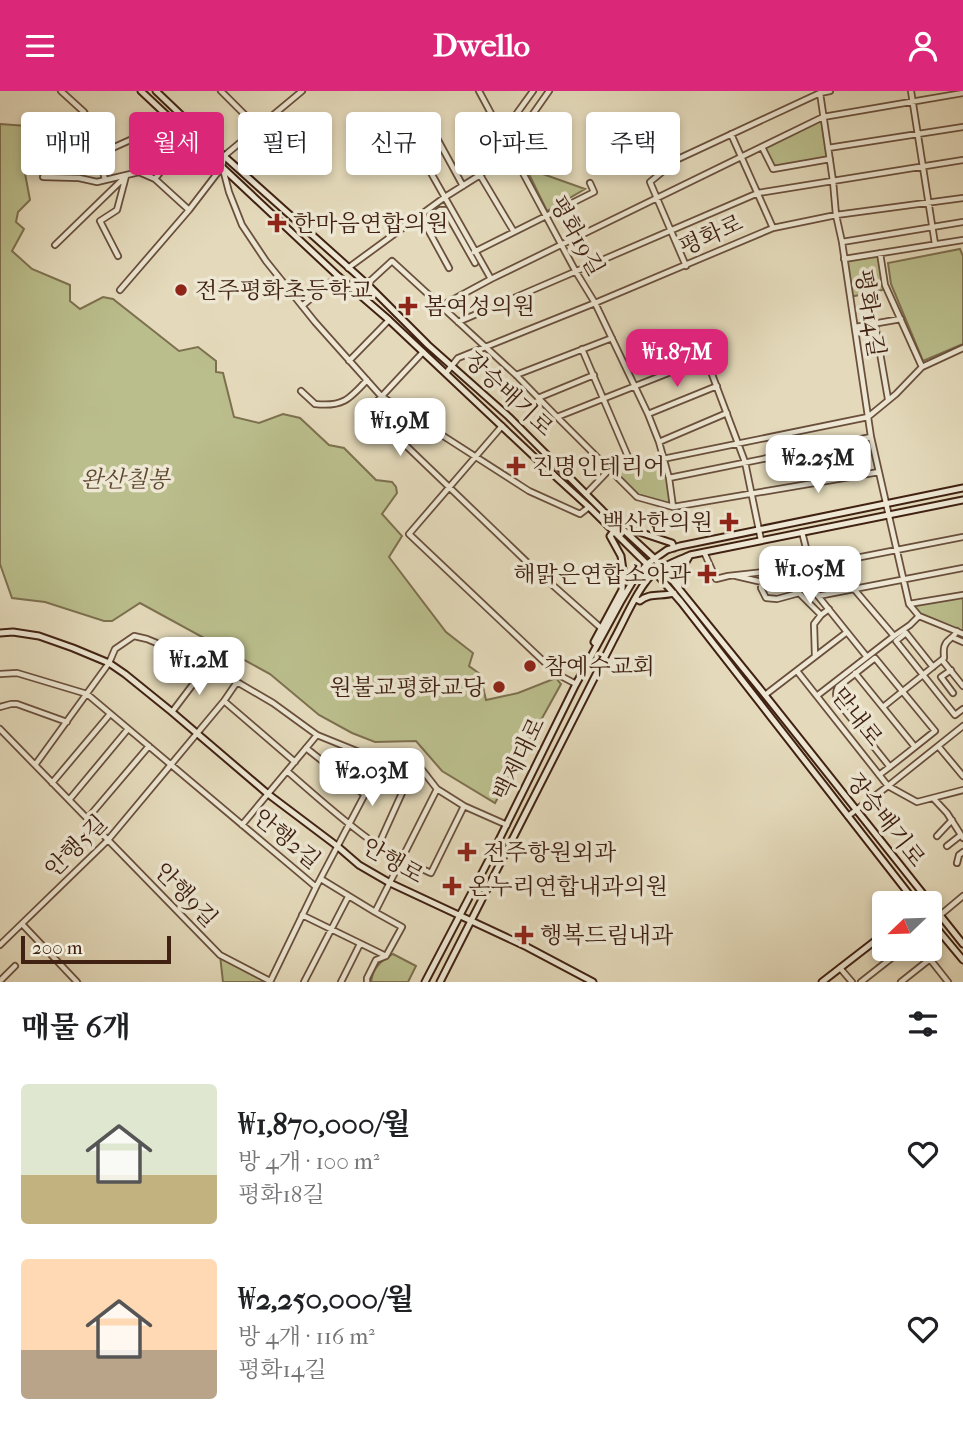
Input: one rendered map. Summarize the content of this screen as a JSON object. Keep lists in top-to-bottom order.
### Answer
{
  "streets": {
    "street": [
      "평화로",
      "평화19길",
      "평화14길",
      "장승배기로",
      "맏내로",
      "백제대로",
      "안행2길",
      "안행5길",
      "안행로",
      "안행9길"
    ]
  },
  "crossings": [
    ["평화로", "평화19길"],
    ["평화로", "평화14길"],
    ["평화로", "장승배기로"],
    ["평화14길", "백제대로"],
    ["장승배기로", "백제대로"],
    ["백제대로", "안행로"],
    ["안행2길", "안행5길"],
    ["안행2길", "안행로"],
    ["안행2길", "안행9길"],
    ["안행5길", "안행로"],
    ["안행5길", "안행9길"]
  ],
  "parks": ["완산칠봉"],
  "places": {
    "health": [
      "한마음연합의원",
      "봄여성의원",
      "진명인테리어",
      "백산한의원",
      "해맑은연합소아과",
      "전주항원외과",
      "온누리연합내과의원",
      "행복드림내과"
    ],
    "other": ["전주평화초등학교", "참예수교회", "원불교평화교당"]
  },
  "scale_bar": "200 m",
  "north": "bottom left",
  "page": {
    "header": "Dwello",
    "chip": [
      "매매",
      "월세",
      "필터",
      "신규",
      "아파트",
      "주택"
    ],
    "price": [
      "₩1.87M",
      "₩1.9M",
      "₩2.25M",
      "₩1.05M",
      "₩1.2M",
      "₩2.03M"
    ],
    "scale": "200 m",
    "heading": "매물 6개",
    "list": [
      {
        "name": "₩1,870,000/월",
        "note": "방 4개 · 100 m² · 평화18길"
      },
      {
        "name": "₩2,250,000/월",
        "note": "방 4개 · 116 m² · 평화14길"
      }
    ]
  }
}
